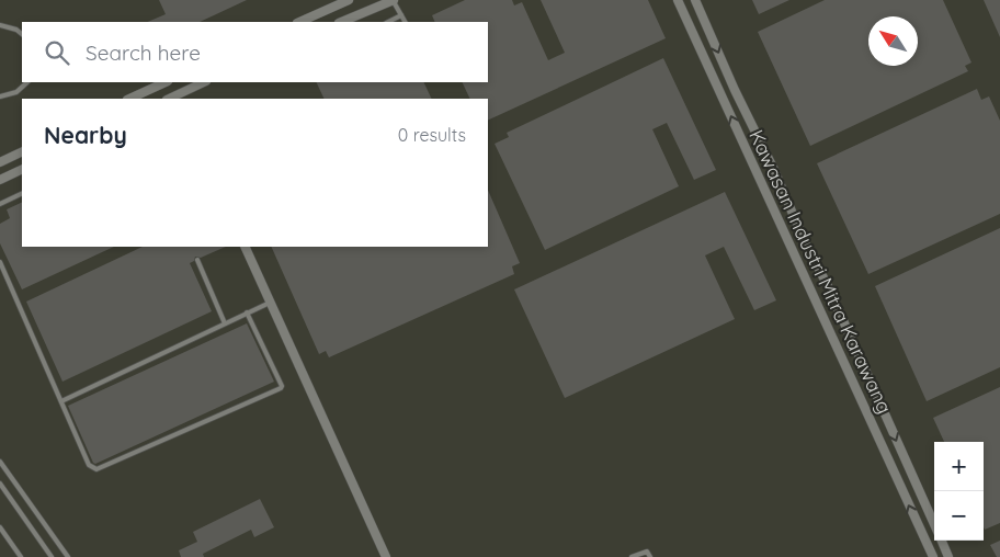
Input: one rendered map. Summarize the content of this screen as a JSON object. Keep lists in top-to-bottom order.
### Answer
{
  "streets": {
    "street": ["Kawasan Industri Mitra Karawang"]
  },
  "north": "top left",
  "page": {
    "search": "Search here",
    "heading": ["Nearby", "0 results"],
    "map_buttons": ["+", "−"]
  }
}
